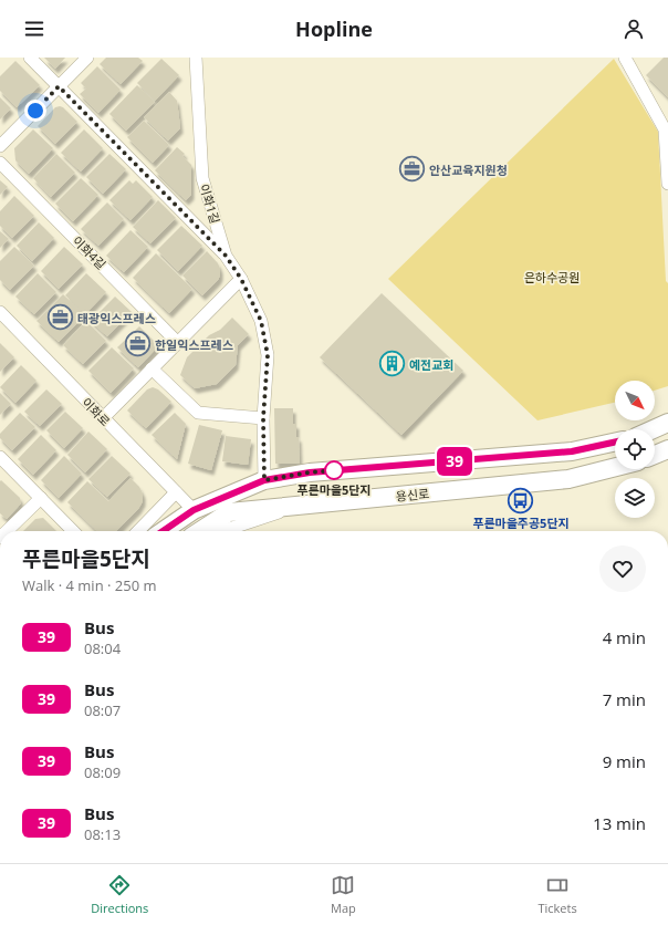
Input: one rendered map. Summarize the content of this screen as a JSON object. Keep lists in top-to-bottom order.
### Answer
{
  "streets": {
    "main road": ["용신로"],
    "street": ["이화1길", "이화4길", "이화로"]
  },
  "parks": ["은하수공원"],
  "places": {
    "office": ["안산교육지원청", "태광익스프레스", "한일익스프레스"],
    "building": ["예전교회"],
    "other": ["푸른마을5단지"],
    "bus stop": ["푸른마을주공5단지"]
  },
  "lines": ["bus line 39"],
  "north": "bottom right",
  "page": {
    "header": "Hopline",
    "on_map": "39",
    "heading": ["푸른마을5단지", "Walk · 4 min · 250 m"],
    "list": [
      {
        "mark": "39",
        "name": "Bus",
        "note": "08:04",
        "value": "4 min"
      },
      {
        "mark": "39",
        "name": "Bus",
        "note": "08:07",
        "value": "7 min"
      },
      {
        "mark": "39",
        "name": "Bus",
        "note": "08:09",
        "value": "9 min"
      },
      {
        "mark": "39",
        "name": "Bus",
        "note": "08:13",
        "value": "13 min"
      }
    ],
    "tabs": ["Directions", "Map", "Tickets"]
  }
}
